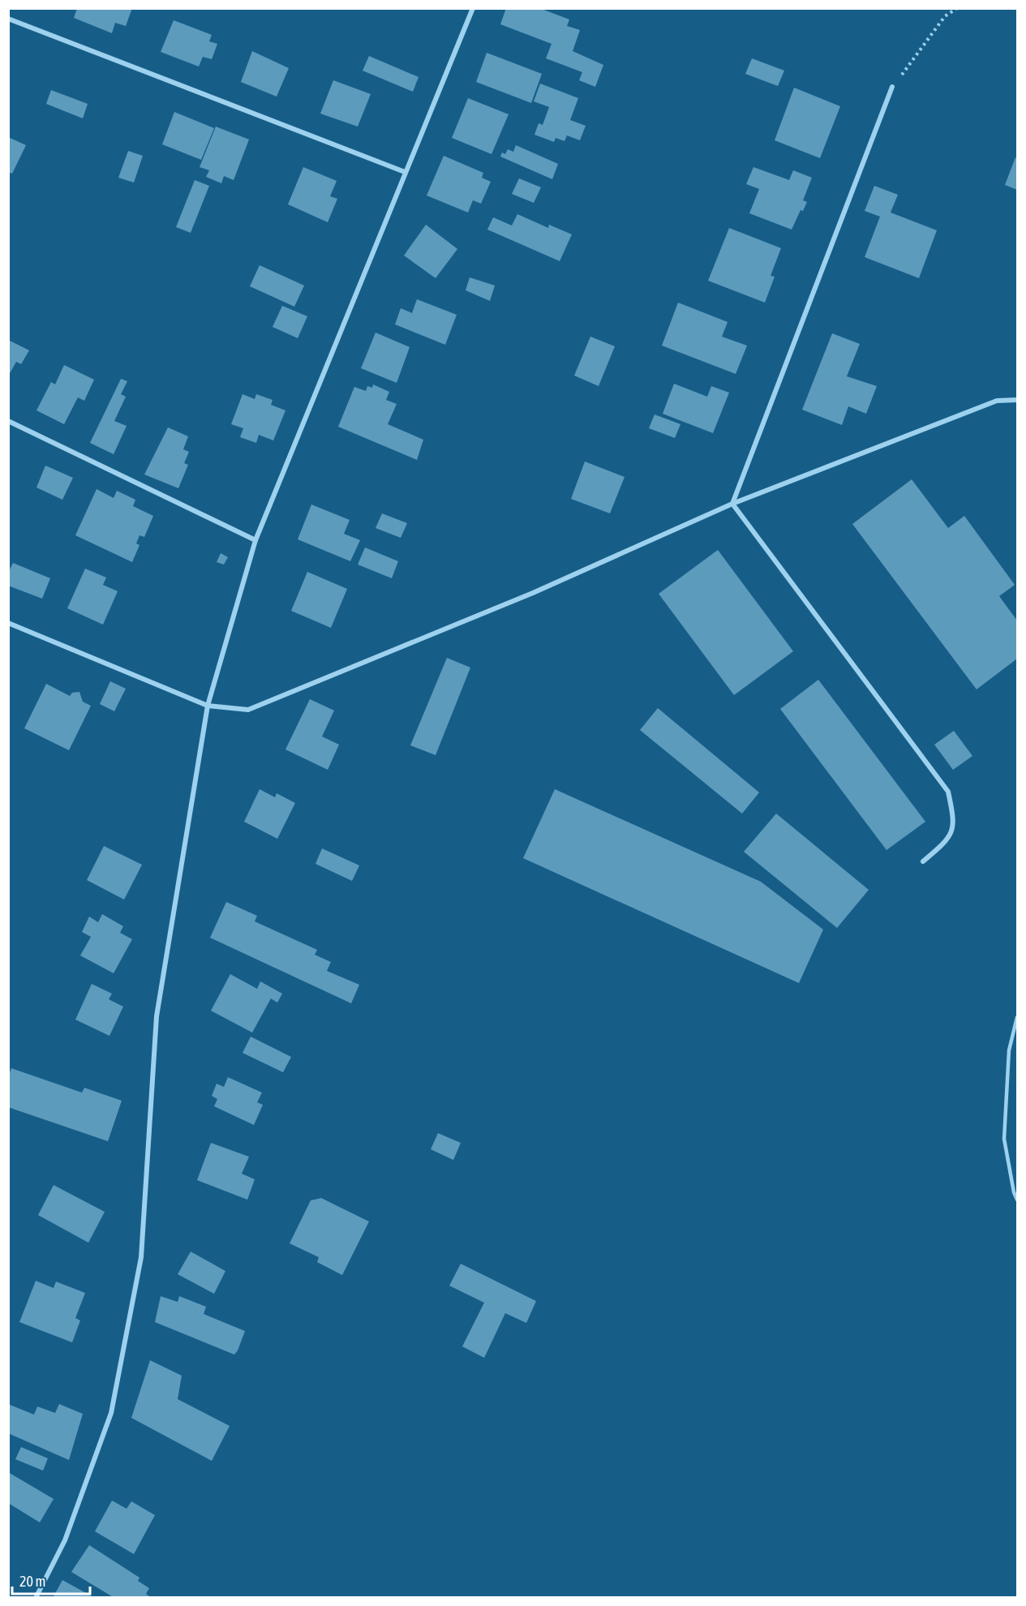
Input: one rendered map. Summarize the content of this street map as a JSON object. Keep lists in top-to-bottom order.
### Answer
{
  "scale_bar": "20 m"
}
